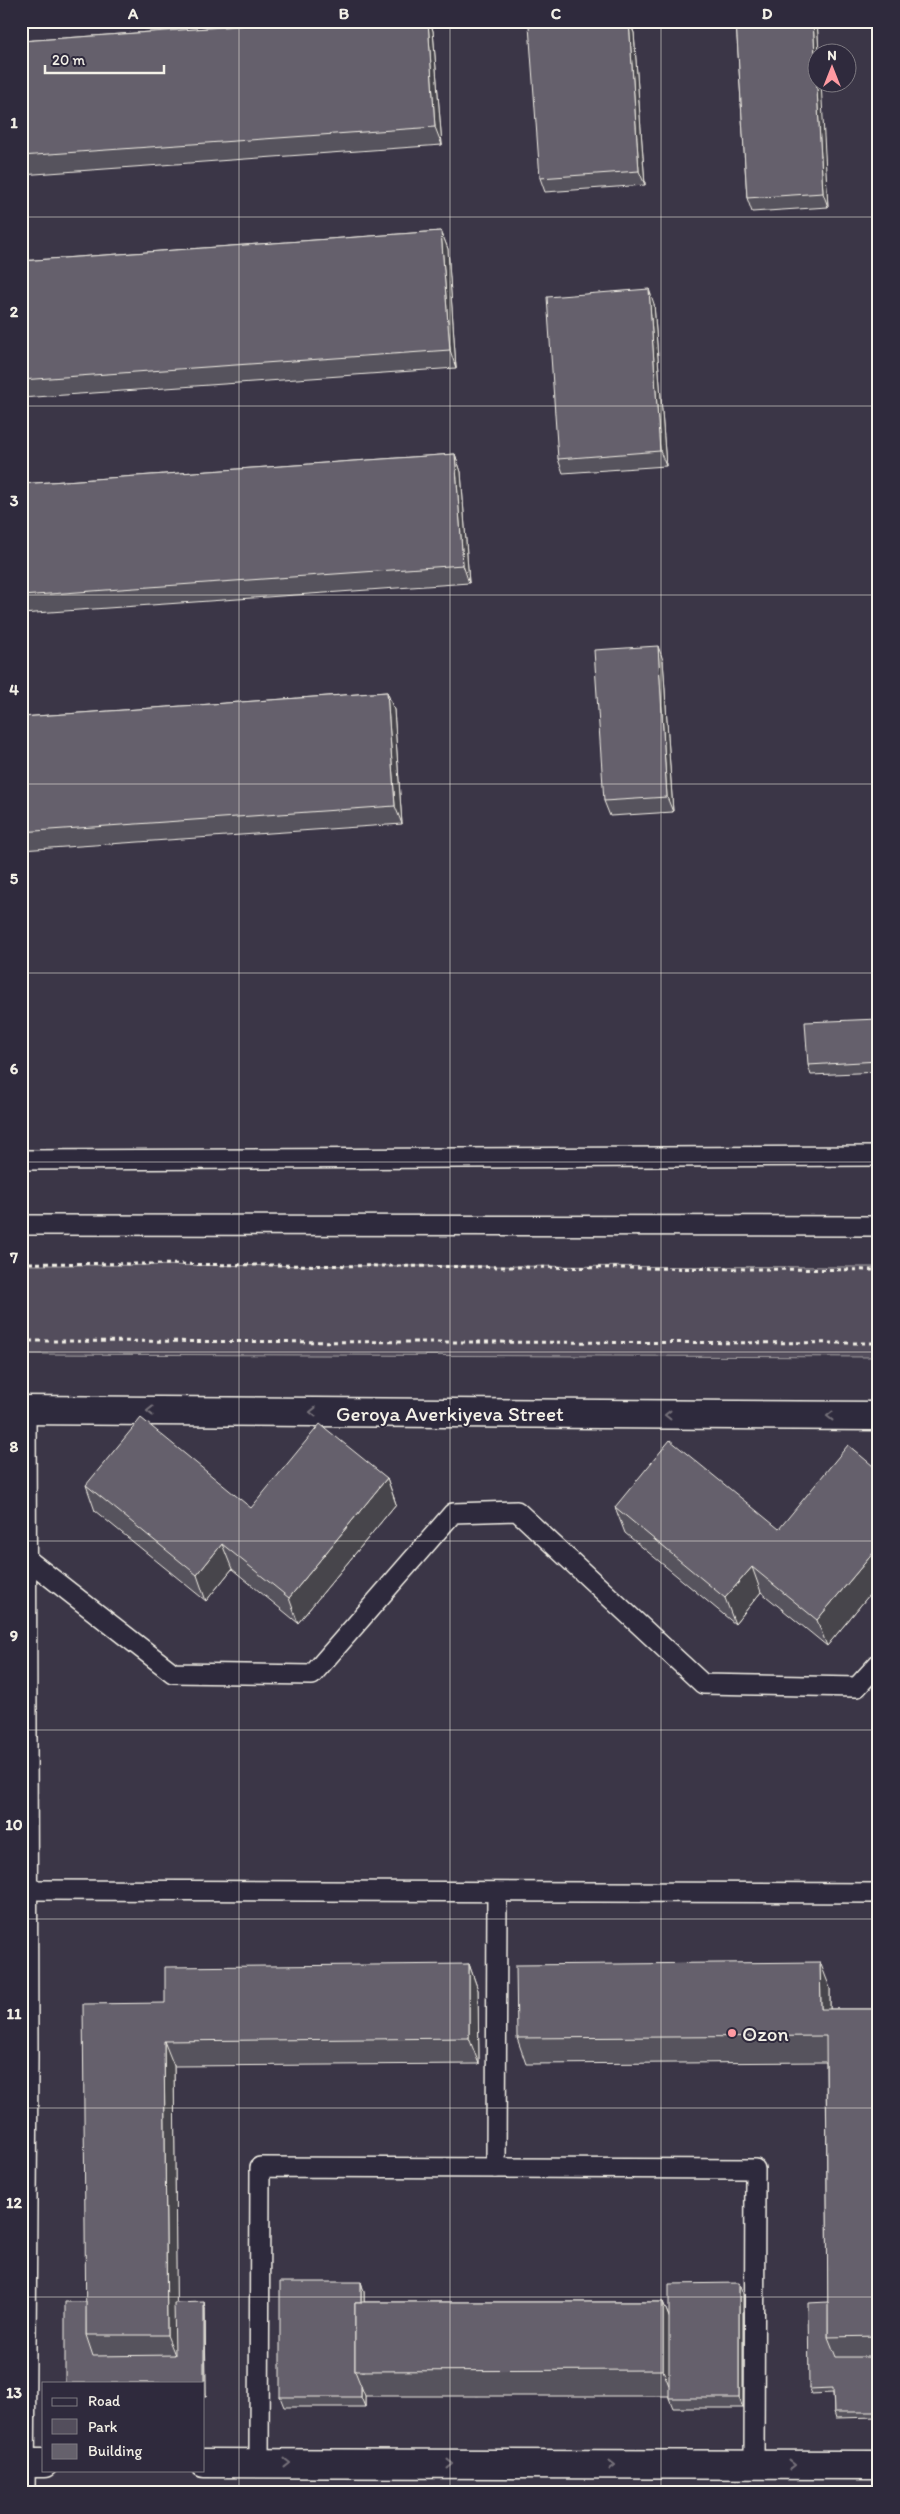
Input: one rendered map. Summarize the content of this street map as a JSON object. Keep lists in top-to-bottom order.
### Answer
{
  "streets": {
    "street": ["Geroya Averkiyeva Street"]
  },
  "one_way": ["Geroya Averkiyeva Street"],
  "places": ["Ozon"],
  "legend": ["Road", "Park", "Building"],
  "scale_bar": "20 m",
  "north": "top",
  "grid": {
    "columns": [
      "A",
      "B",
      "C",
      "D"
    ],
    "rows": [
      "1",
      "2",
      "3",
      "4",
      "5",
      "6",
      "7",
      "8",
      "9",
      "10",
      "11",
      "12",
      "13"
    ]
  }
}
